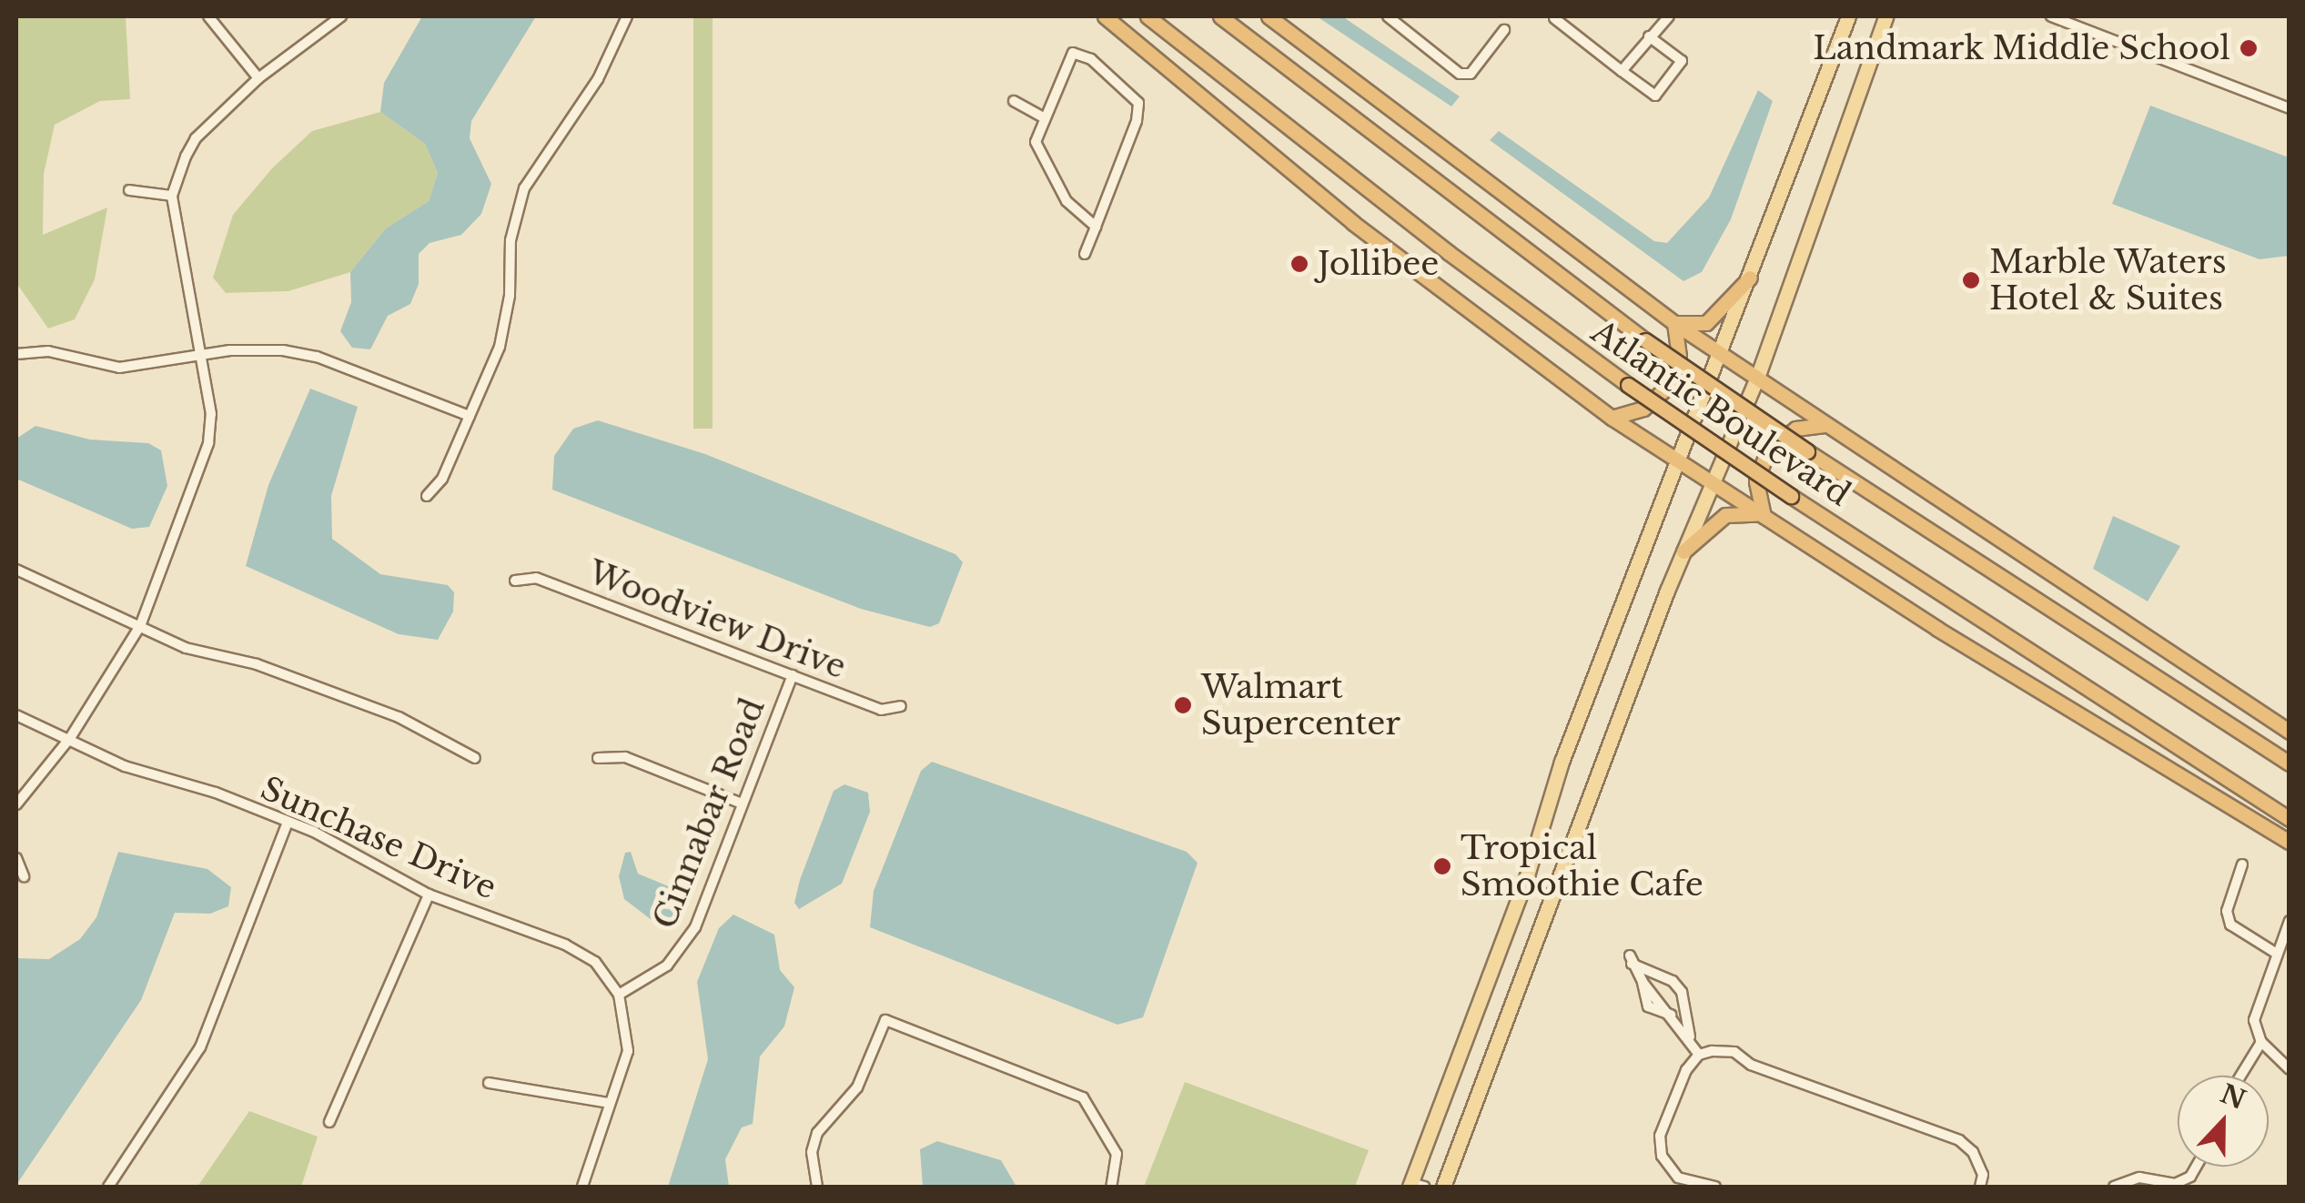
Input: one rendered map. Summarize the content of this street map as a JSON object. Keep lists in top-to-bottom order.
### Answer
{
  "streets": {
    "highway": ["Atlantic Boulevard"],
    "street": ["Woodview Drive", "Cinnabar Road", "Sunchase Drive"]
  },
  "crossings": [
    ["Woodview Drive", "Cinnabar Road"],
    ["Cinnabar Road", "Sunchase Drive"]
  ],
  "places": [
    "Landmark Middle School",
    "Jollibee",
    "Marble Waters Hotel & Suites",
    "Walmart Supercenter",
    "Tropical Smoothie Cafe"
  ],
  "north": "top"
}
